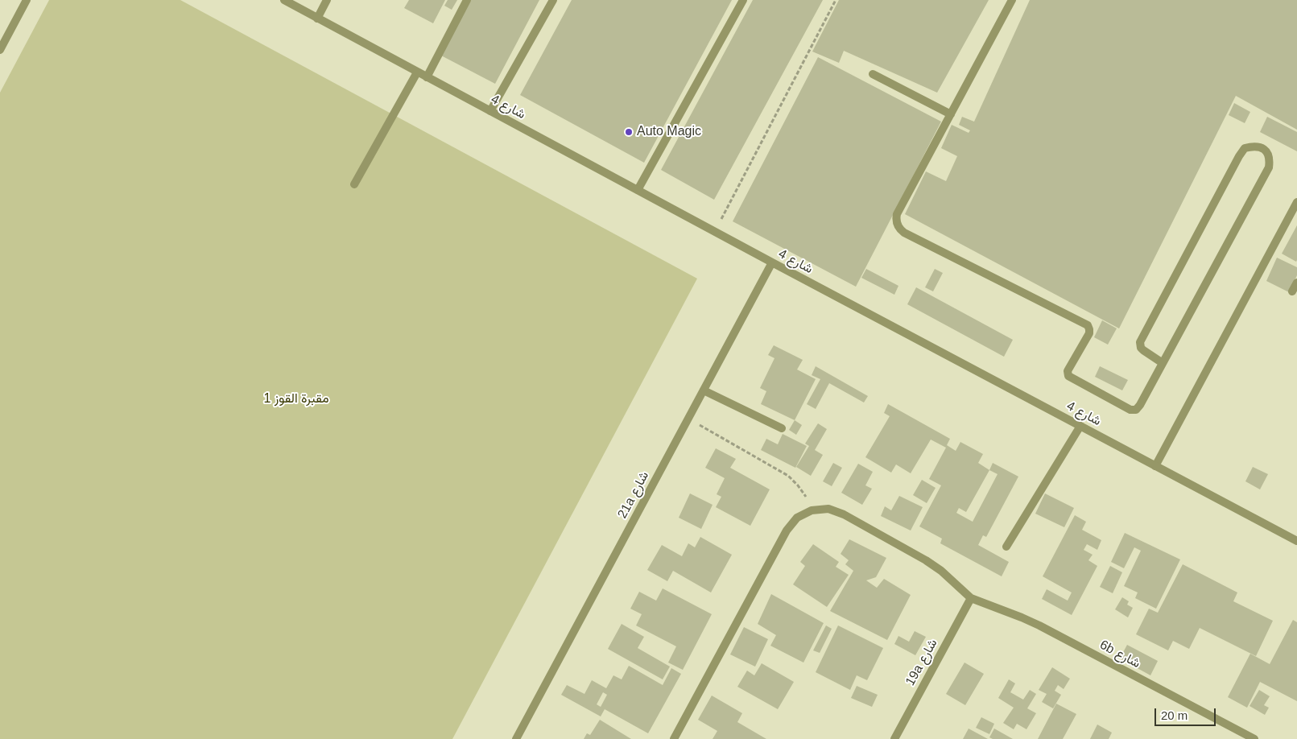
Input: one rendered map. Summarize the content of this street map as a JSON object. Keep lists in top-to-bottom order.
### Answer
{
  "streets": {
    "street": [
      "شارع 4",
      "21a شارع",
      "6b شارع",
      "19a شارع"
    ]
  },
  "crossings": [
    ["شارع 4", "21a شارع"],
    ["6b شارع", "19a شارع"]
  ],
  "parks": ["مقبرة القوز 1"],
  "places": ["Auto Magic"],
  "scale_bar": "20 m"
}
